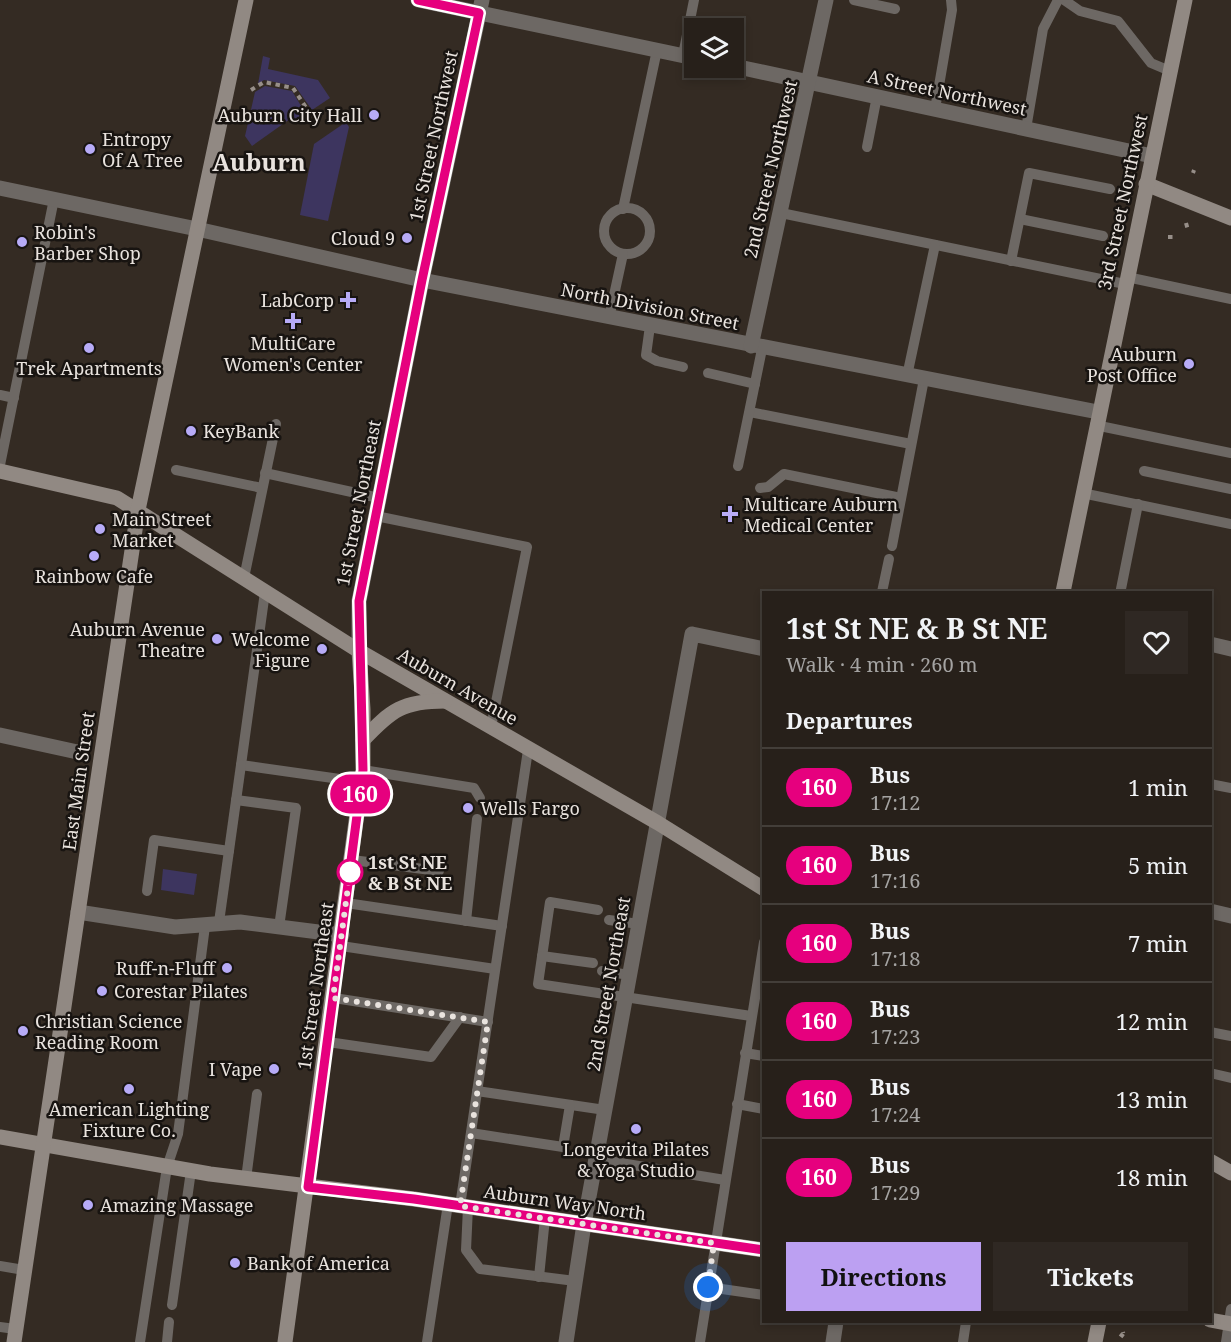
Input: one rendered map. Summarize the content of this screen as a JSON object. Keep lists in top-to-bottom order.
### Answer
{
  "streets": {
    "main road": [
      "3rd Street Northwest",
      "1st Street Northeast",
      "Auburn Avenue",
      "East Main Street",
      "Auburn Way North"
    ],
    "street": [
      "A Street Northwest",
      "1st Street Northwest",
      "2nd Street Northwest",
      "North Division Street",
      "2nd Street Northeast"
    ]
  },
  "crossings": [
    ["A Street Northwest", "2nd Street Northwest"],
    ["A Street Northwest", "3rd Street Northwest"],
    ["1st Street Northwest", "North Division Street"],
    ["1st Street Northwest", "1st Street Northeast"],
    ["2nd Street Northwest", "North Division Street"],
    ["3rd Street Northwest", "North Division Street"],
    ["North Division Street", "1st Street Northeast"],
    ["North Division Street", "East Main Street"],
    ["1st Street Northeast", "Auburn Avenue"],
    ["1st Street Northeast", "Auburn Way North"],
    ["Auburn Avenue", "East Main Street"],
    ["Auburn Avenue", "2nd Street Northeast"],
    ["East Main Street", "Auburn Way North"],
    ["2nd Street Northeast", "Auburn Way North"]
  ],
  "districts": ["Auburn"],
  "places": {
    "other": [
      "Auburn City Hall",
      "Entropy Of A Tree",
      "Cloud 9",
      "Robin's Barber Shop",
      "Trek Apartments",
      "Auburn Post Office",
      "KeyBank",
      "Main Street Market",
      "Rainbow Cafe",
      "Auburn Avenue Theatre",
      "Welcome Figure",
      "Wells Fargo",
      "1st St NE & B St NE",
      "Ruff-n-Fluff",
      "Corestar Pilates",
      "Christian Science Reading Room",
      "I Vape",
      "American Lighting Fixture Co.",
      "Longevita Pilates & Yoga Studio",
      "Amazing Massage",
      "Bank of America"
    ],
    "health": ["LabCorp", "MultiCare Women's Center", "Multicare Auburn Medical Center"]
  },
  "lines": ["bus line 160"],
  "page": {
    "on_map": "160",
    "heading": [
      ["1st St NE & B St NE", "Walk · 4 min · 260 m"],
      "Departures"
    ],
    "list": [
      {
        "mark": "160",
        "name": "Bus",
        "note": "17:12",
        "value": "1 min"
      },
      {
        "mark": "160",
        "name": "Bus",
        "note": "17:16",
        "value": "5 min"
      },
      {
        "mark": "160",
        "name": "Bus",
        "note": "17:18",
        "value": "7 min"
      },
      {
        "mark": "160",
        "name": "Bus",
        "note": "17:23",
        "value": "12 min"
      },
      {
        "mark": "160",
        "name": "Bus",
        "note": "17:24",
        "value": "13 min"
      },
      {
        "mark": "160",
        "name": "Bus",
        "note": "17:29",
        "value": "18 min"
      }
    ],
    "buttons": ["Directions", "Tickets"]
  }
}
